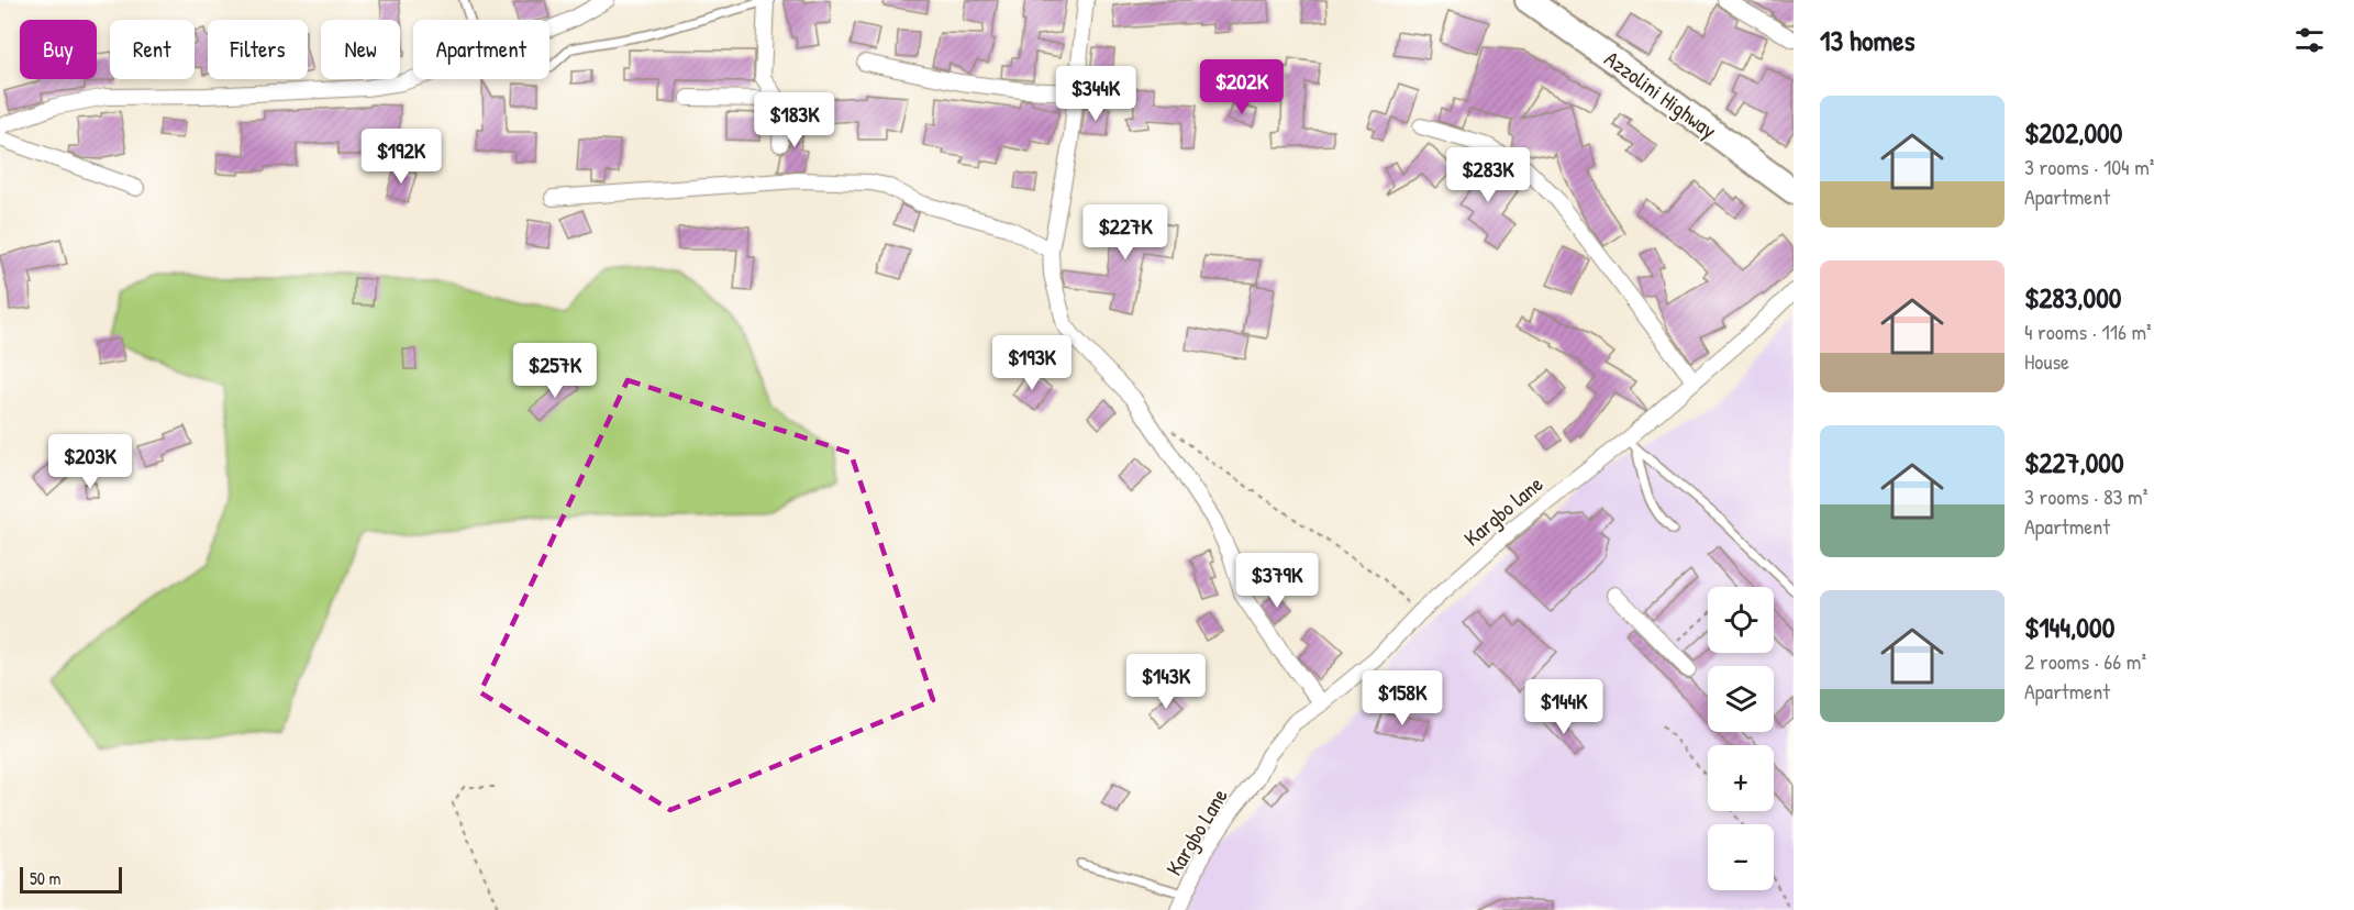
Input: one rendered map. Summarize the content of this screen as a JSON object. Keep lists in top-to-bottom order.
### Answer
{
  "streets": {
    "main road": ["Azzolini Highway"],
    "street": ["Kargbo lane", "Kargbo Lane"]
  },
  "crossings": [
    ["Kargbo lane", "Kargbo Lane"]
  ],
  "scale_bar": "50 m",
  "page": {
    "heading": "13 homes",
    "chip": [
      "Buy",
      "Rent",
      "Filters",
      "New",
      "Apartment"
    ],
    "price": [
      "$202K",
      "$344K",
      "$183K",
      "$192K",
      "$283K",
      "$227K",
      "$193K",
      "$257K",
      "$203K",
      "$379K",
      "$143K",
      "$158K",
      "$144K"
    ],
    "list": [
      {
        "name": "$202,000",
        "note": "3 rooms · 104 m² · Apartment"
      },
      {
        "name": "$283,000",
        "note": "4 rooms · 116 m² · House"
      },
      {
        "name": "$227,000",
        "note": "3 rooms · 83 m² · Apartment"
      },
      {
        "name": "$144,000",
        "note": "2 rooms · 66 m² · Apartment"
      }
    ],
    "map_buttons": ["+", "−"],
    "scale": "50 m"
  }
}
